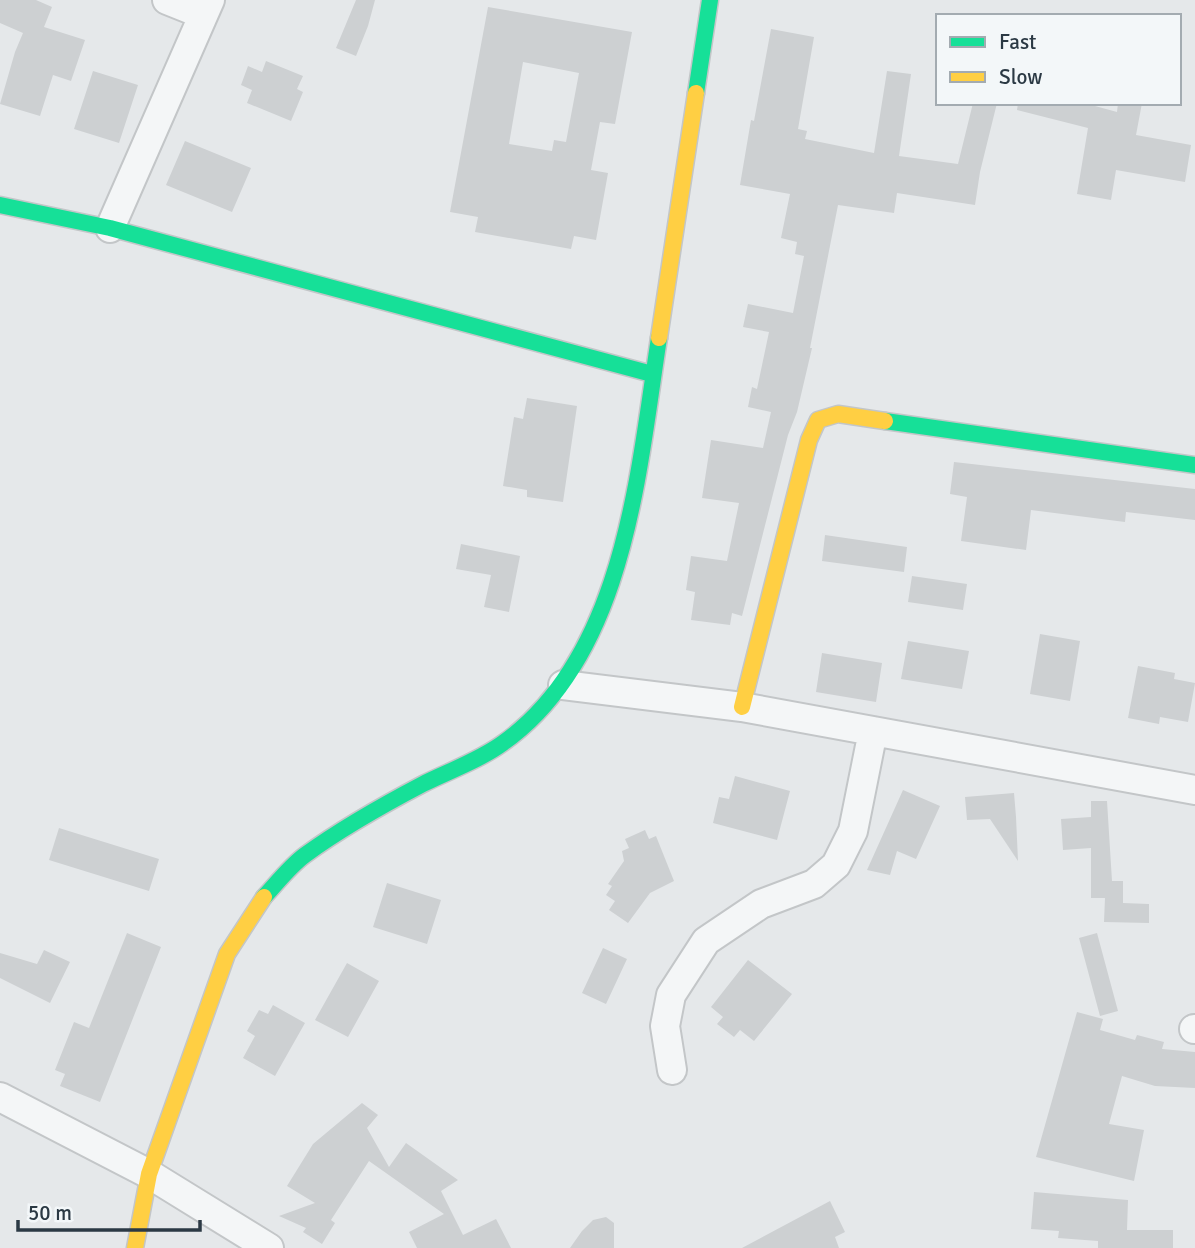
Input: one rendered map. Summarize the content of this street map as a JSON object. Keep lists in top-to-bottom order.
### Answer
{
  "legend": ["Fast", "Slow"],
  "scale_bar": "50 m"
}
